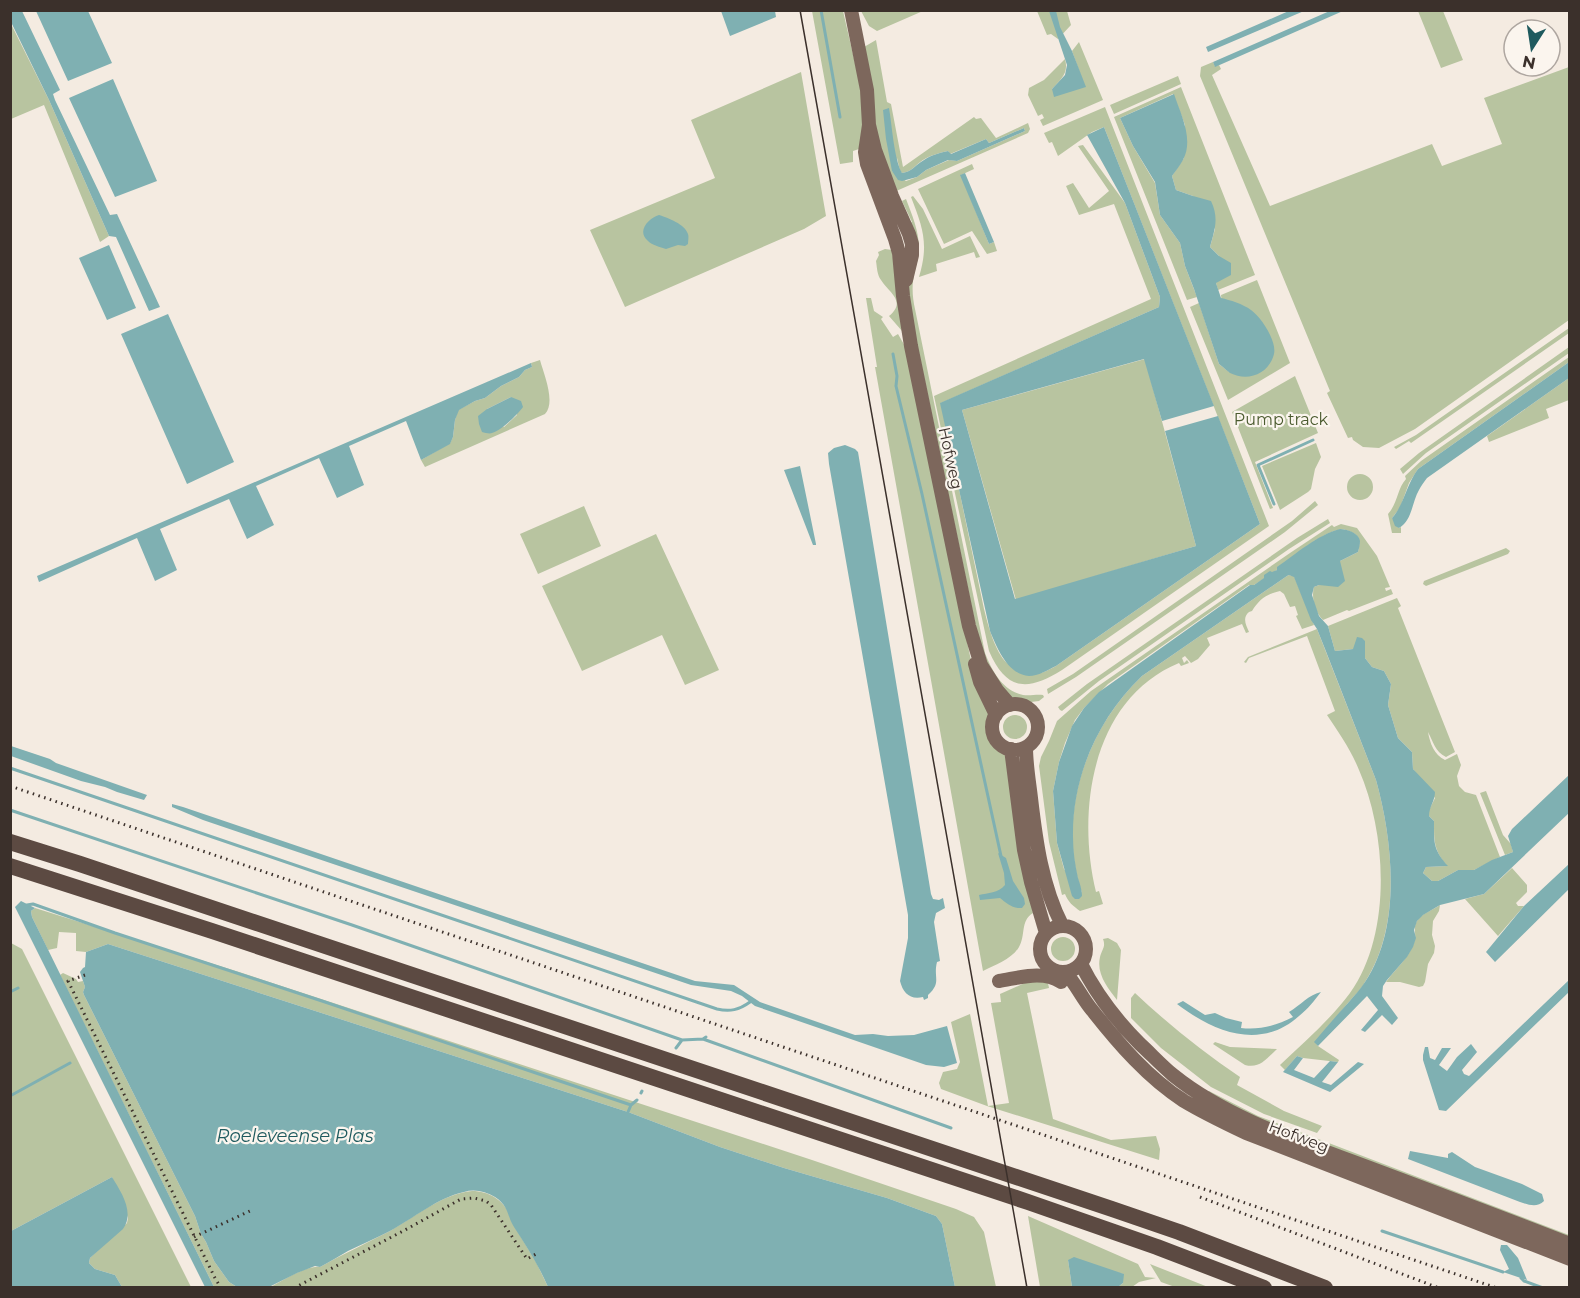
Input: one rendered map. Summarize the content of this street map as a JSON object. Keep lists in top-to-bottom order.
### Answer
{
  "streets": {
    "main road": ["Hofweg"]
  },
  "water": ["Roeleveense Plas"],
  "parks": ["Pump track"],
  "north": "bottom"
}
